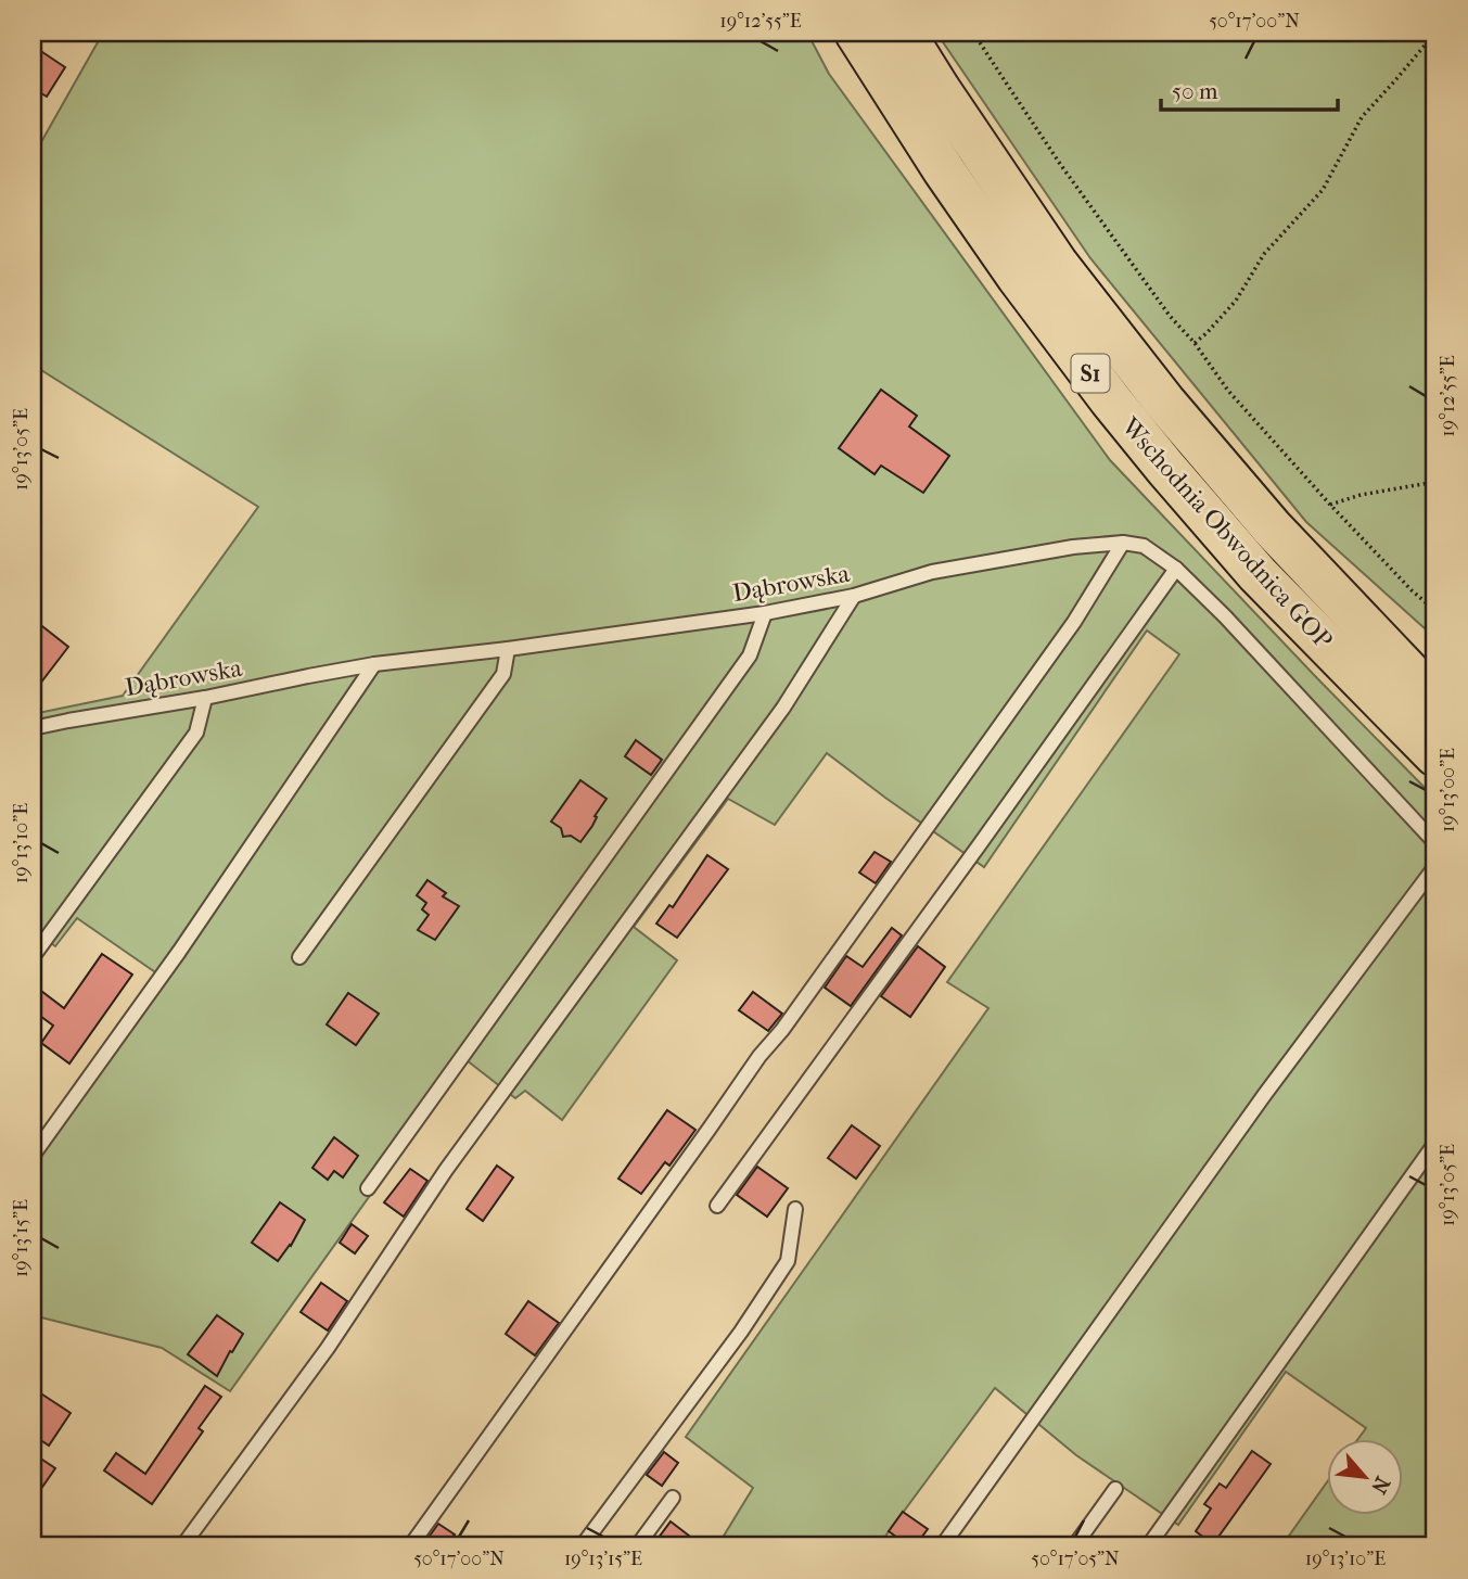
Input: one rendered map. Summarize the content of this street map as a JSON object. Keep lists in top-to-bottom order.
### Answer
{
  "streets": {
    "highway": ["S1", "Wschodnia Obwodnica GOP"],
    "lane": ["Dąbrowska"]
  },
  "scale_bar": "50 m",
  "north": "bottom right",
  "coordinates": [
    "19°12'55\"E",
    "50°17'00\"N",
    "19°13'05\"E",
    "19°13'00\"E",
    "19°13'10\"E",
    "19°13'15\"E",
    "50°17'05\"N"
  ]
}
